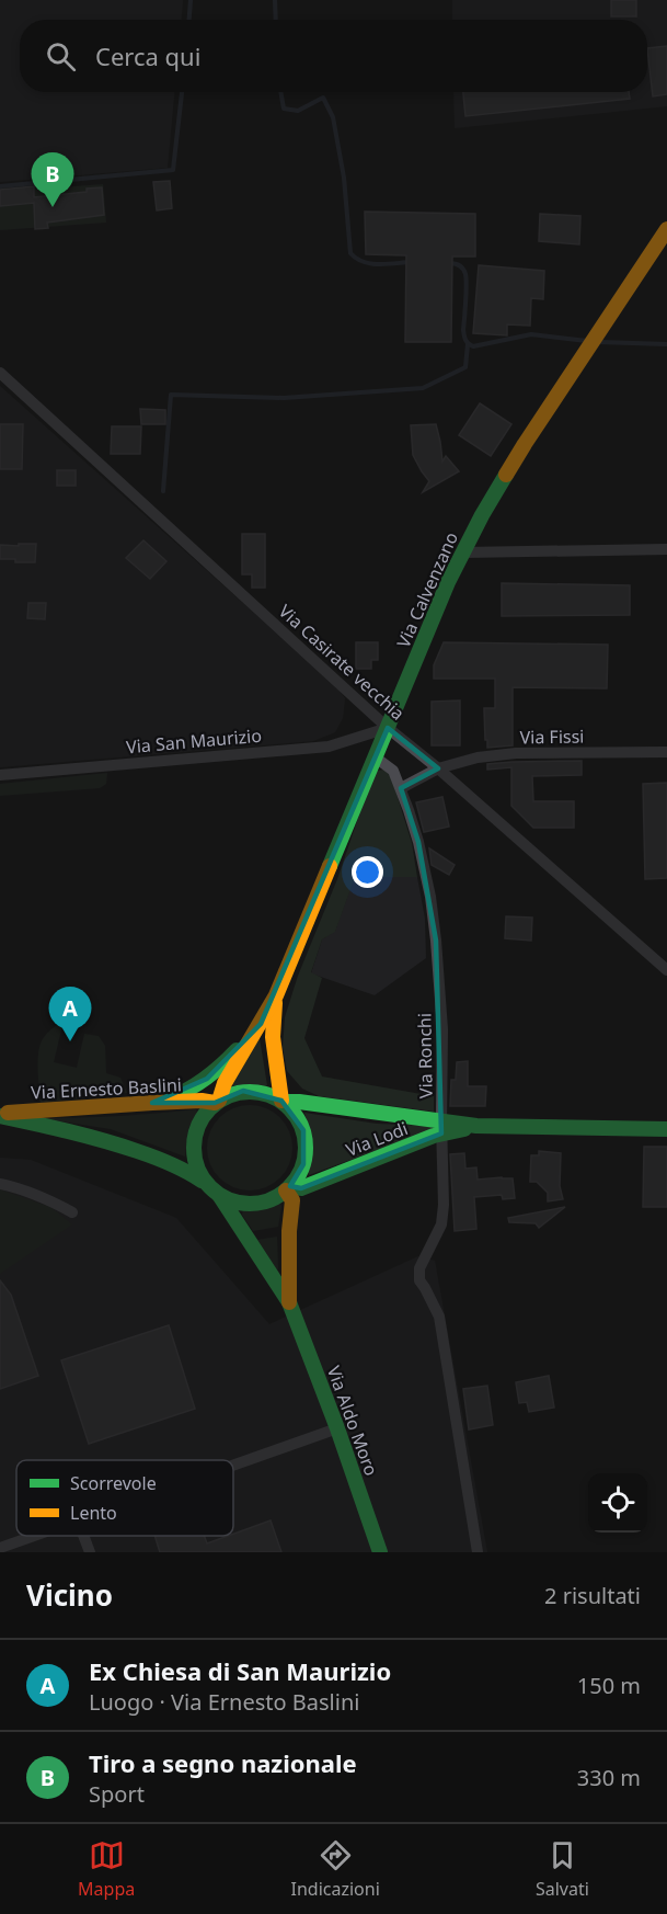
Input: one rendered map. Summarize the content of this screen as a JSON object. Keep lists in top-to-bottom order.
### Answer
{
  "streets": {
    "main road": [
      "Via Calvenzano",
      "Via Ernesto Baslini",
      "Via Lodi",
      "Via Aldo Moro"
    ],
    "street": [
      "Via Casirate vecchia",
      "Via Fissi",
      "Via San Maurizio",
      "Via Ronchi"
    ]
  },
  "crossings": [
    ["Via Calvenzano", "Via Casirate vecchia"],
    ["Via Calvenzano", "Via San Maurizio"],
    ["Via Calvenzano", "Via Ronchi"],
    ["Via Calvenzano", "Via Ernesto Baslini"],
    ["Via Calvenzano", "Via Lodi"],
    ["Via Calvenzano", "Via Aldo Moro"],
    ["Via Casirate vecchia", "Via Fissi"],
    ["Via Casirate vecchia", "Via San Maurizio"],
    ["Via Fissi", "Via Ronchi"],
    ["Via Ronchi", "Via Lodi"],
    ["Via Ernesto Baslini", "Via Lodi"],
    ["Via Ernesto Baslini", "Via Aldo Moro"],
    ["Via Lodi", "Via Aldo Moro"]
  ],
  "legend": ["Scorrevole", "Lento"],
  "page": {
    "search": "Cerca qui",
    "pins": ["B", "A"],
    "heading": ["Vicino", "2 risultati"],
    "list": [
      {
        "mark": "A",
        "name": "Ex Chiesa di San Maurizio",
        "note": "Luogo · Via Ernesto Baslini",
        "value": "150 m"
      },
      {
        "mark": "B",
        "name": "Tiro a segno nazionale",
        "note": "Sport",
        "value": "330 m"
      }
    ],
    "nav": ["Mappa", "Indicazioni", "Salvati"]
  }
}
